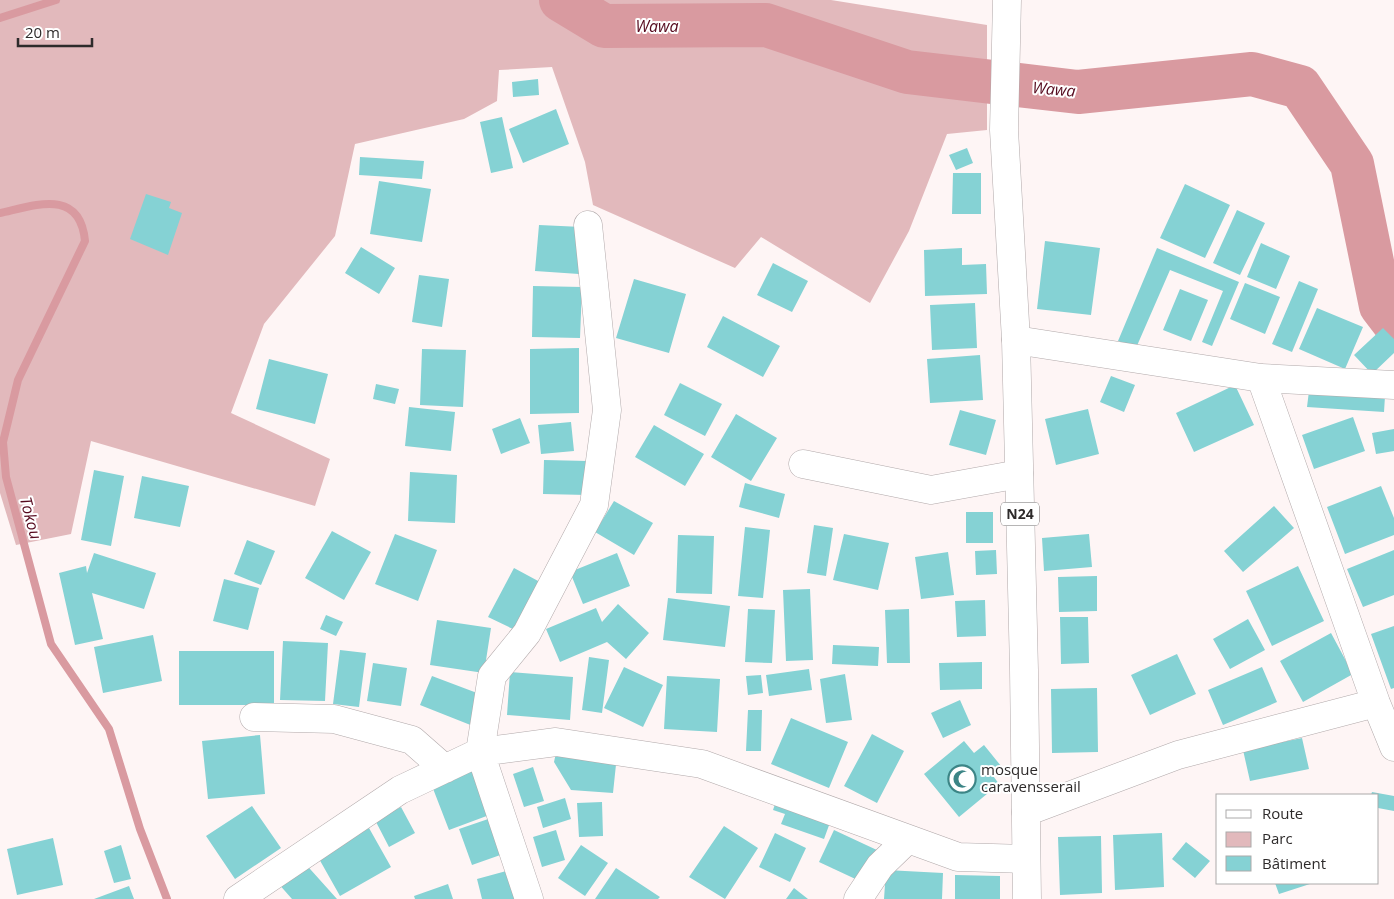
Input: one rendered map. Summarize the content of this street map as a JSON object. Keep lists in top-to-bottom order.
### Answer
{
  "streets": {
    "street": ["N24"]
  },
  "water": ["Wawa", "Tokou"],
  "places": {
    "mosque": ["mosque caravensserail"]
  },
  "legend": ["Route", "Parc", "Bâtiment"],
  "scale_bar": "20 m"
}
